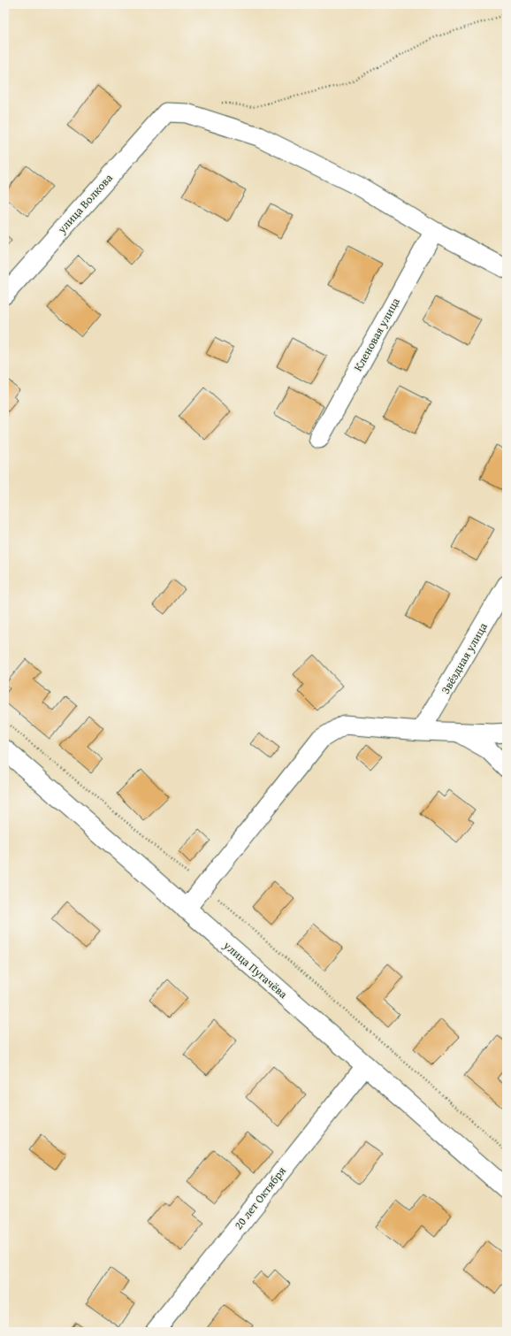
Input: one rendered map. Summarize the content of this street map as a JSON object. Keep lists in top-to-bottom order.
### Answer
{
  "streets": {
    "street": [
      "улица Волкова",
      "Кленовая улица",
      "Звёздная улица",
      "улица Пугачёва",
      "20 лет Октября"
    ]
  },
  "crossings": [
    ["улица Волкова", "Кленовая улица"],
    ["улица Пугачёва", "20 лет Октября"]
  ]
}
